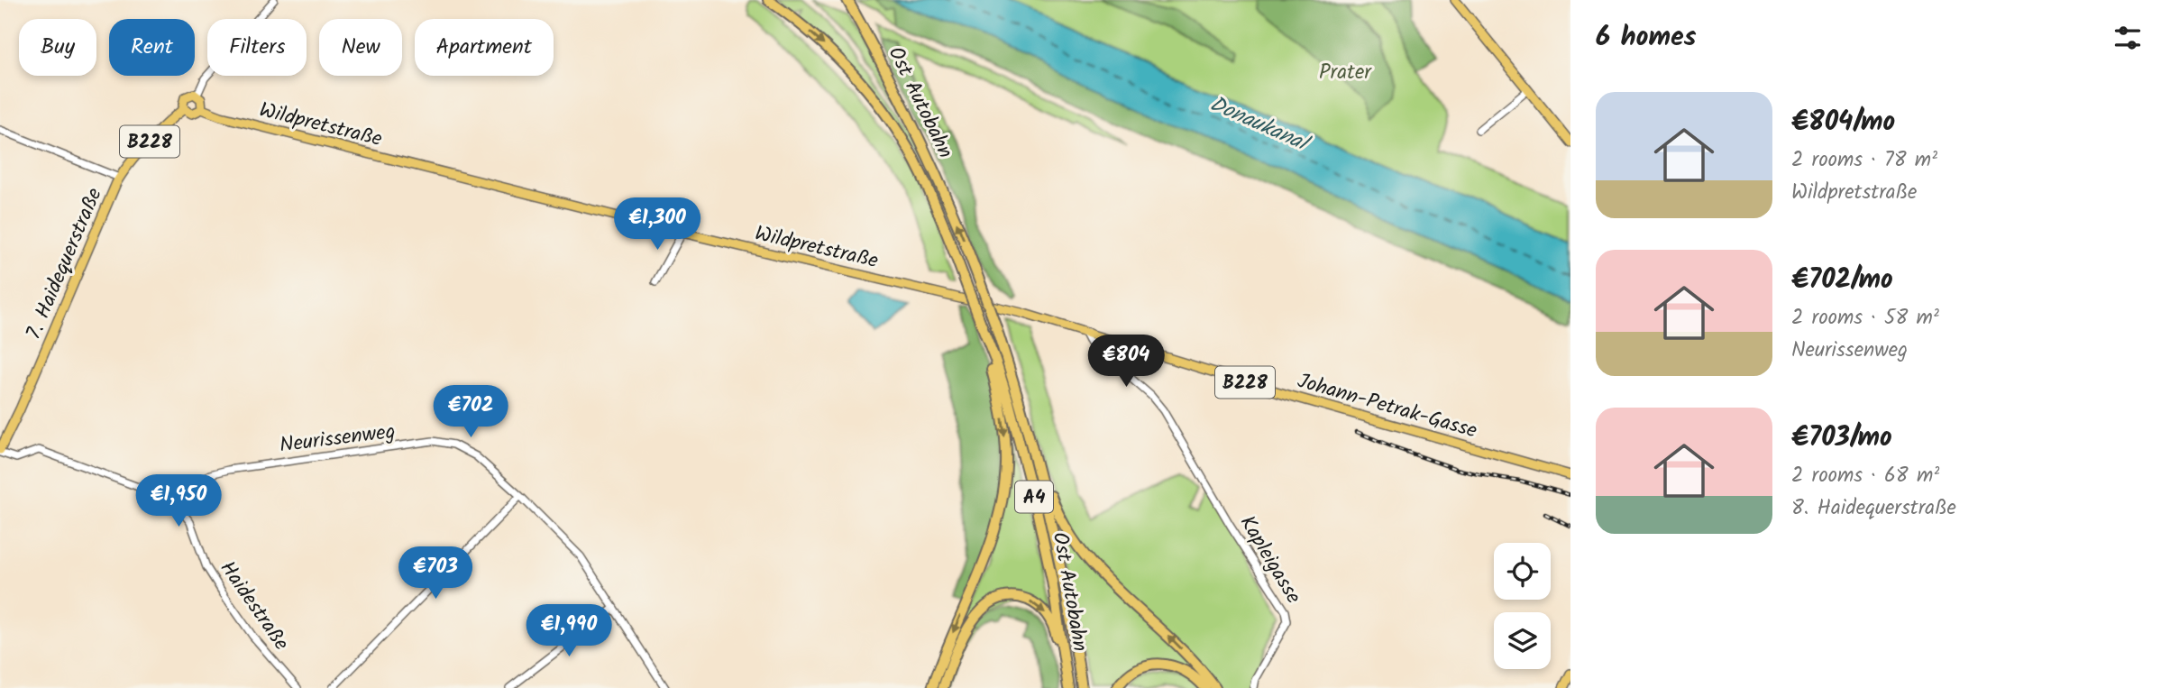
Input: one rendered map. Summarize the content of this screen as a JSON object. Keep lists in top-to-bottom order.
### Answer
{
  "streets": {
    "highway": ["Ost Autobahn", "A4"],
    "main road": [
      "Wildpretstraße",
      "B228",
      "7. Haidequerstraße",
      "Johann-Petrak-Gasse"
    ],
    "street": ["Neurissenweg", "Kapleigasse", "Haidestraße"]
  },
  "crossings": [
    ["Wildpretstraße", "7. Haidequerstraße"],
    ["Wildpretstraße", "Johann-Petrak-Gasse"],
    ["Wildpretstraße", "Kapleigasse"],
    ["Johann-Petrak-Gasse", "Kapleigasse"],
    ["Neurissenweg", "Haidestraße"]
  ],
  "water": ["Donaukanal"],
  "parks": ["Prater"],
  "page": {
    "heading": "6 homes",
    "chip": [
      "Buy",
      "Rent",
      "Filters",
      "New",
      "Apartment"
    ],
    "list": [
      {
        "name": "€804/mo",
        "note": "2 rooms · 78 m² · Wildpretstraße"
      },
      {
        "name": "€702/mo",
        "note": "2 rooms · 58 m² · Neurissenweg"
      },
      {
        "name": "€703/mo",
        "note": "2 rooms · 68 m² · 8. Haidequerstraße"
      }
    ],
    "price": [
      "€1,300",
      "€804",
      "€702",
      "€1,950",
      "€703",
      "€1,990"
    ]
  }
}
